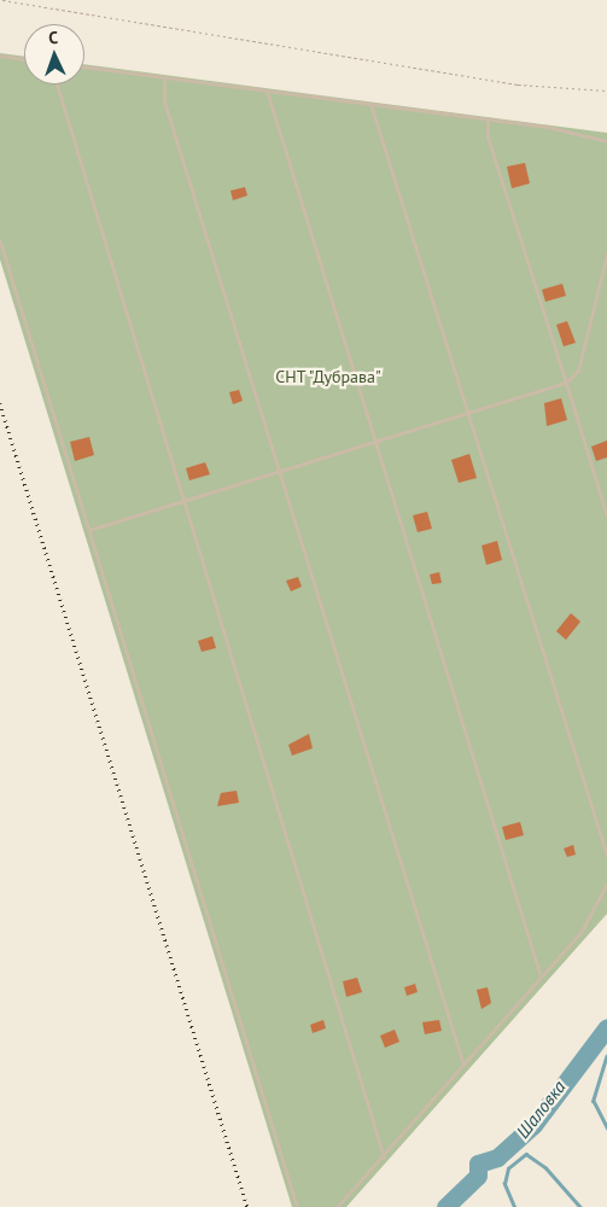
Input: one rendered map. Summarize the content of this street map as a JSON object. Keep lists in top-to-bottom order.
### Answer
{
  "water": ["Шаловка"],
  "parks": ["СНТ \"Дубрава\""],
  "north": "top"
}
